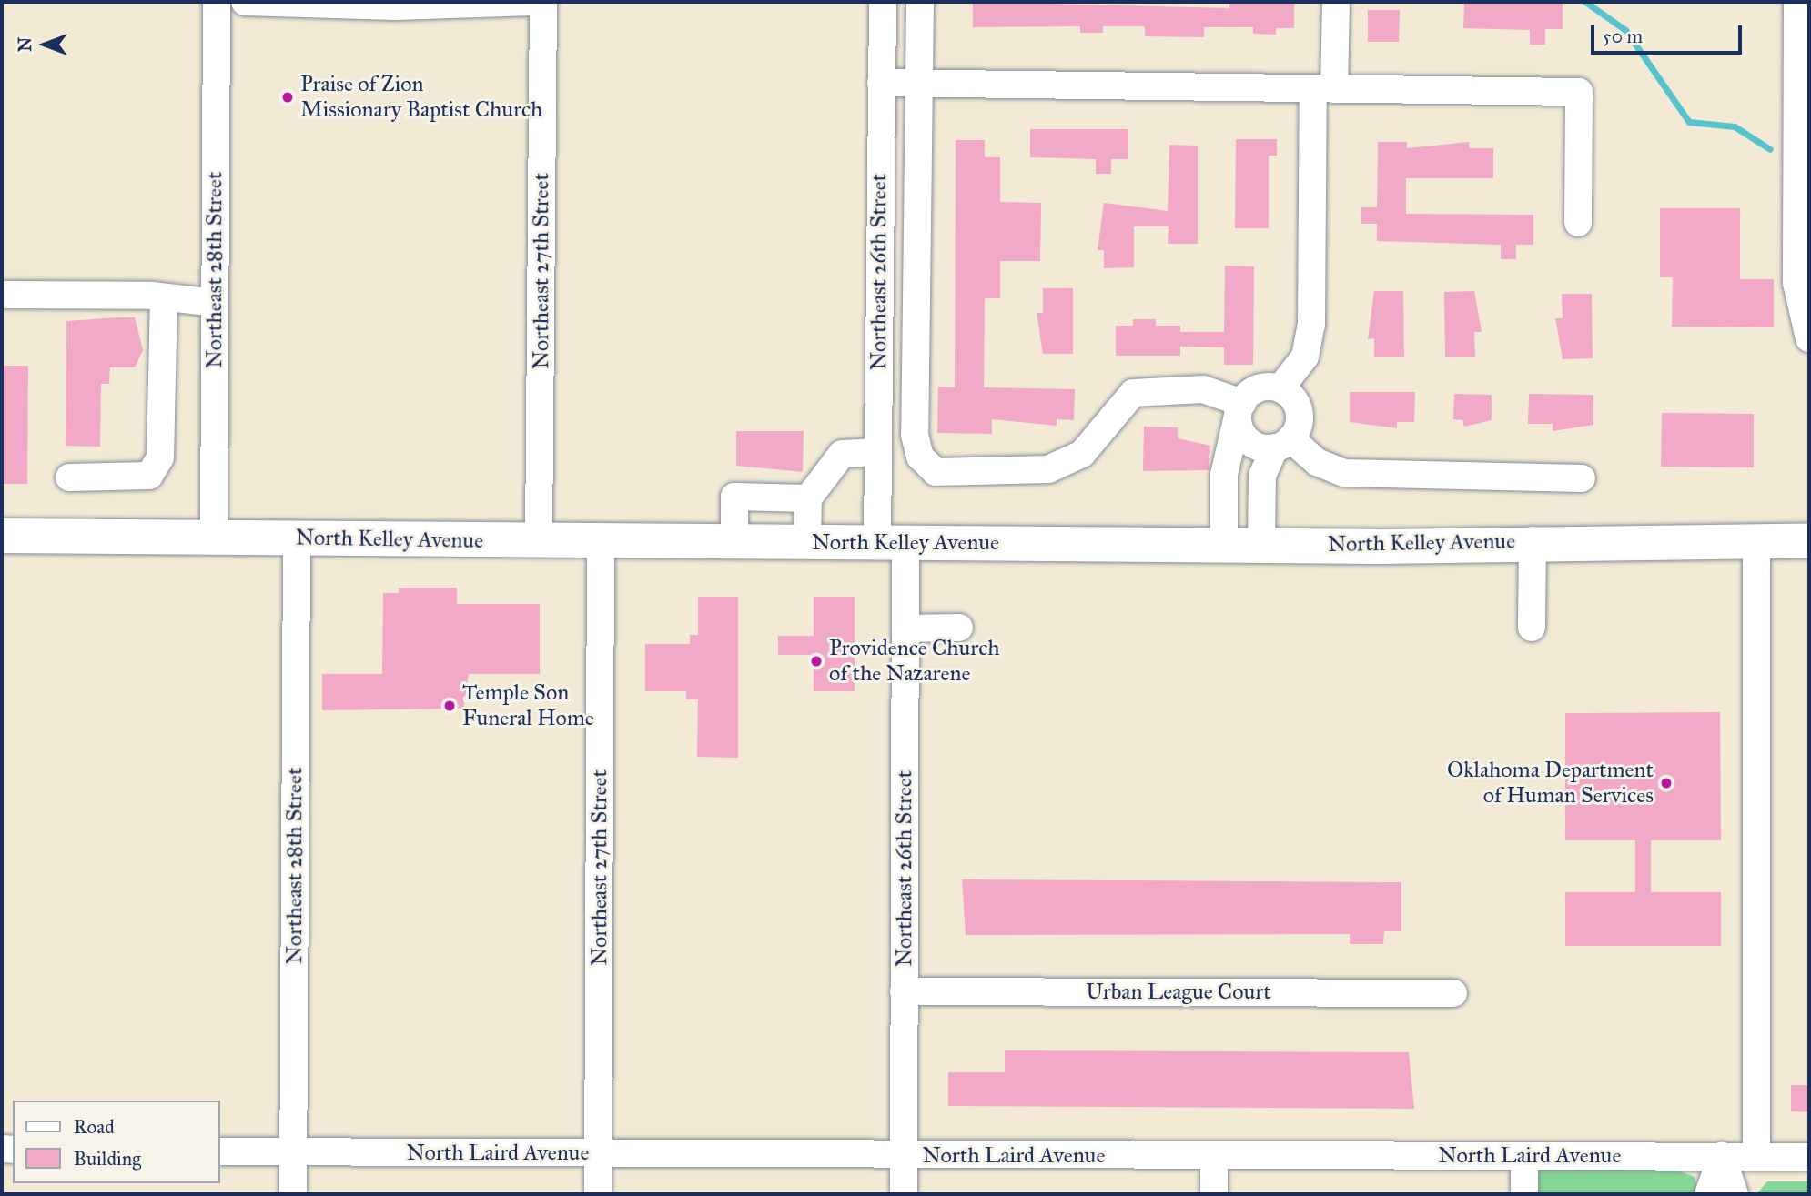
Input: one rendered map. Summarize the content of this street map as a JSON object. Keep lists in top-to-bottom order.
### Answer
{
  "streets": {
    "main road": ["North Kelley Avenue"],
    "street": [
      "Northeast 28th Street",
      "Northeast 27th Street",
      "Northeast 26th Street",
      "Urban League Court",
      "North Laird Avenue"
    ]
  },
  "crossings": [
    ["Northeast 28th Street", "North Kelley Avenue"],
    ["Northeast 28th Street", "North Laird Avenue"],
    ["Northeast 27th Street", "North Kelley Avenue"],
    ["Northeast 27th Street", "North Laird Avenue"],
    ["Northeast 26th Street", "North Kelley Avenue"],
    ["Northeast 26th Street", "Urban League Court"],
    ["Northeast 26th Street", "North Laird Avenue"]
  ],
  "places": [
    "Praise of Zion Missionary Baptist Church",
    "Providence Church of the Nazarene",
    "Temple Son Funeral Home",
    "Oklahoma Department of Human Services"
  ],
  "legend": ["Road", "Building"],
  "scale_bar": "50 m",
  "north": "left"
}
